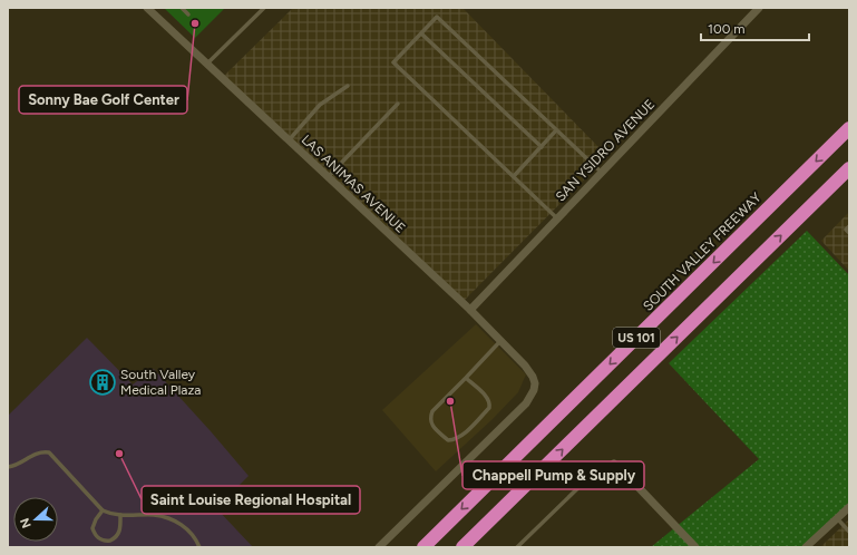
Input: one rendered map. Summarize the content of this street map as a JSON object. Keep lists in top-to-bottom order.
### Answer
{
  "streets": {
    "highway": ["SOUTH VALLEY FREEWAY", "US 101"],
    "street": ["SAN YSIDRO AVENUE", "LAS ANIMAS AVENUE"]
  },
  "crossings": [
    ["SAN YSIDRO AVENUE", "LAS ANIMAS AVENUE"]
  ],
  "places": {
    "other": ["Sonny Bae Golf Center", "Chappell Pump & Supply", "Saint Louise Regional Hospital"],
    "building": ["South Valley Medical Plaza"]
  },
  "scale_bar": "100 m",
  "north": "left"
}
